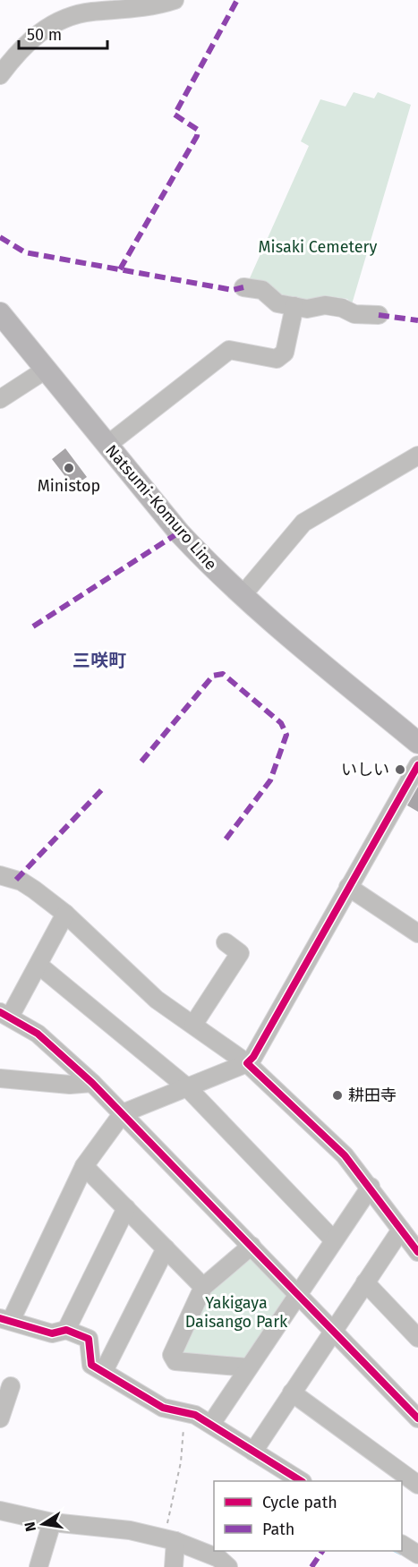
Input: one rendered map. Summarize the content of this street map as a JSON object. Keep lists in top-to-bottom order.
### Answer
{
  "streets": {
    "main road": ["Natsumi-Komuro Line"]
  },
  "districts": ["三咲町"],
  "parks": ["Misaki Cemetery", "Yakigaya Daisango Park"],
  "places": ["Ministop", "いしい", "耕田寺"],
  "legend": ["Cycle path", "Path"],
  "scale_bar": "50 m",
  "north": "left"
}
